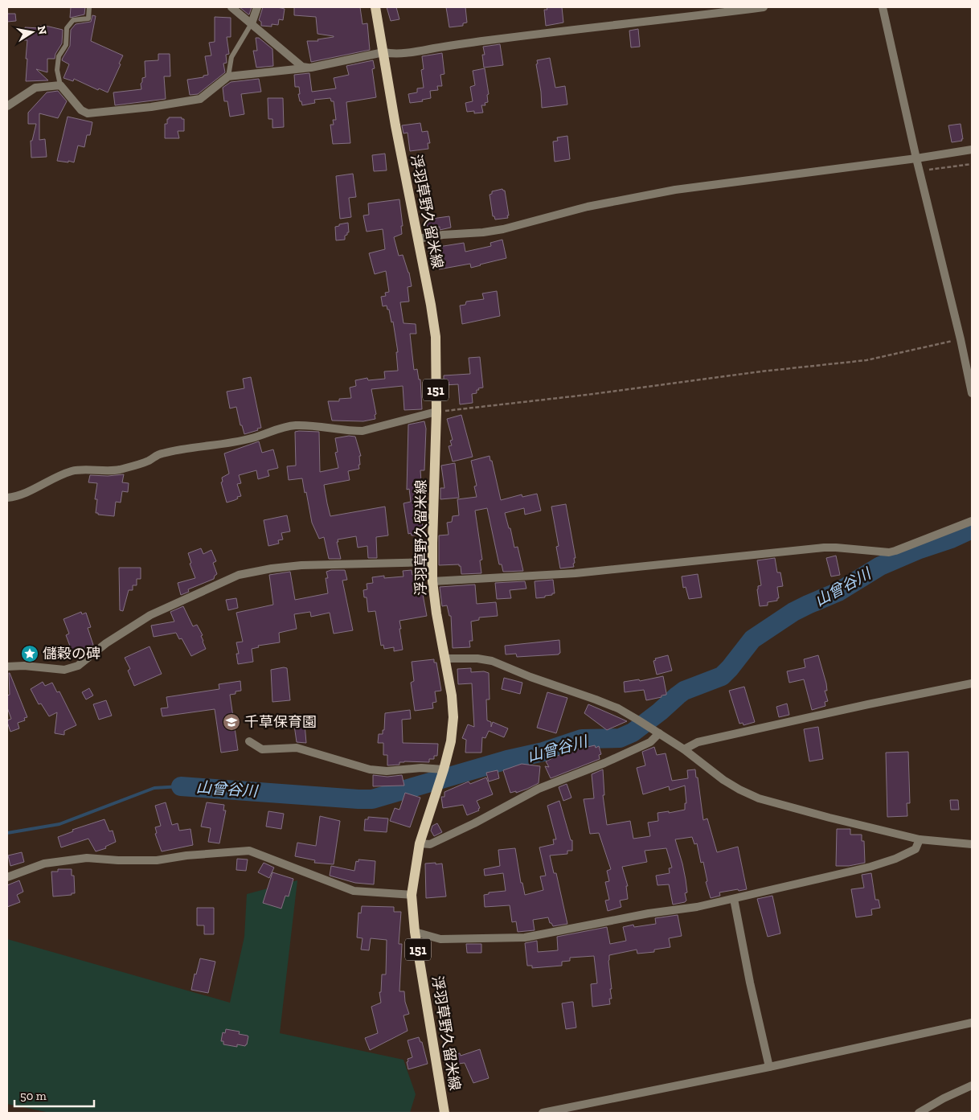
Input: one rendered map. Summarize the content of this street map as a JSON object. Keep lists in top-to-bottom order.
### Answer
{
  "streets": {
    "main road": ["浮羽草野久留米線", "151"]
  },
  "water": ["山曾谷川"],
  "places": {
    "place": ["儲穀の碑"],
    "school or university": ["千草保育園"]
  },
  "scale_bar": "50 m",
  "north": "right"
}
